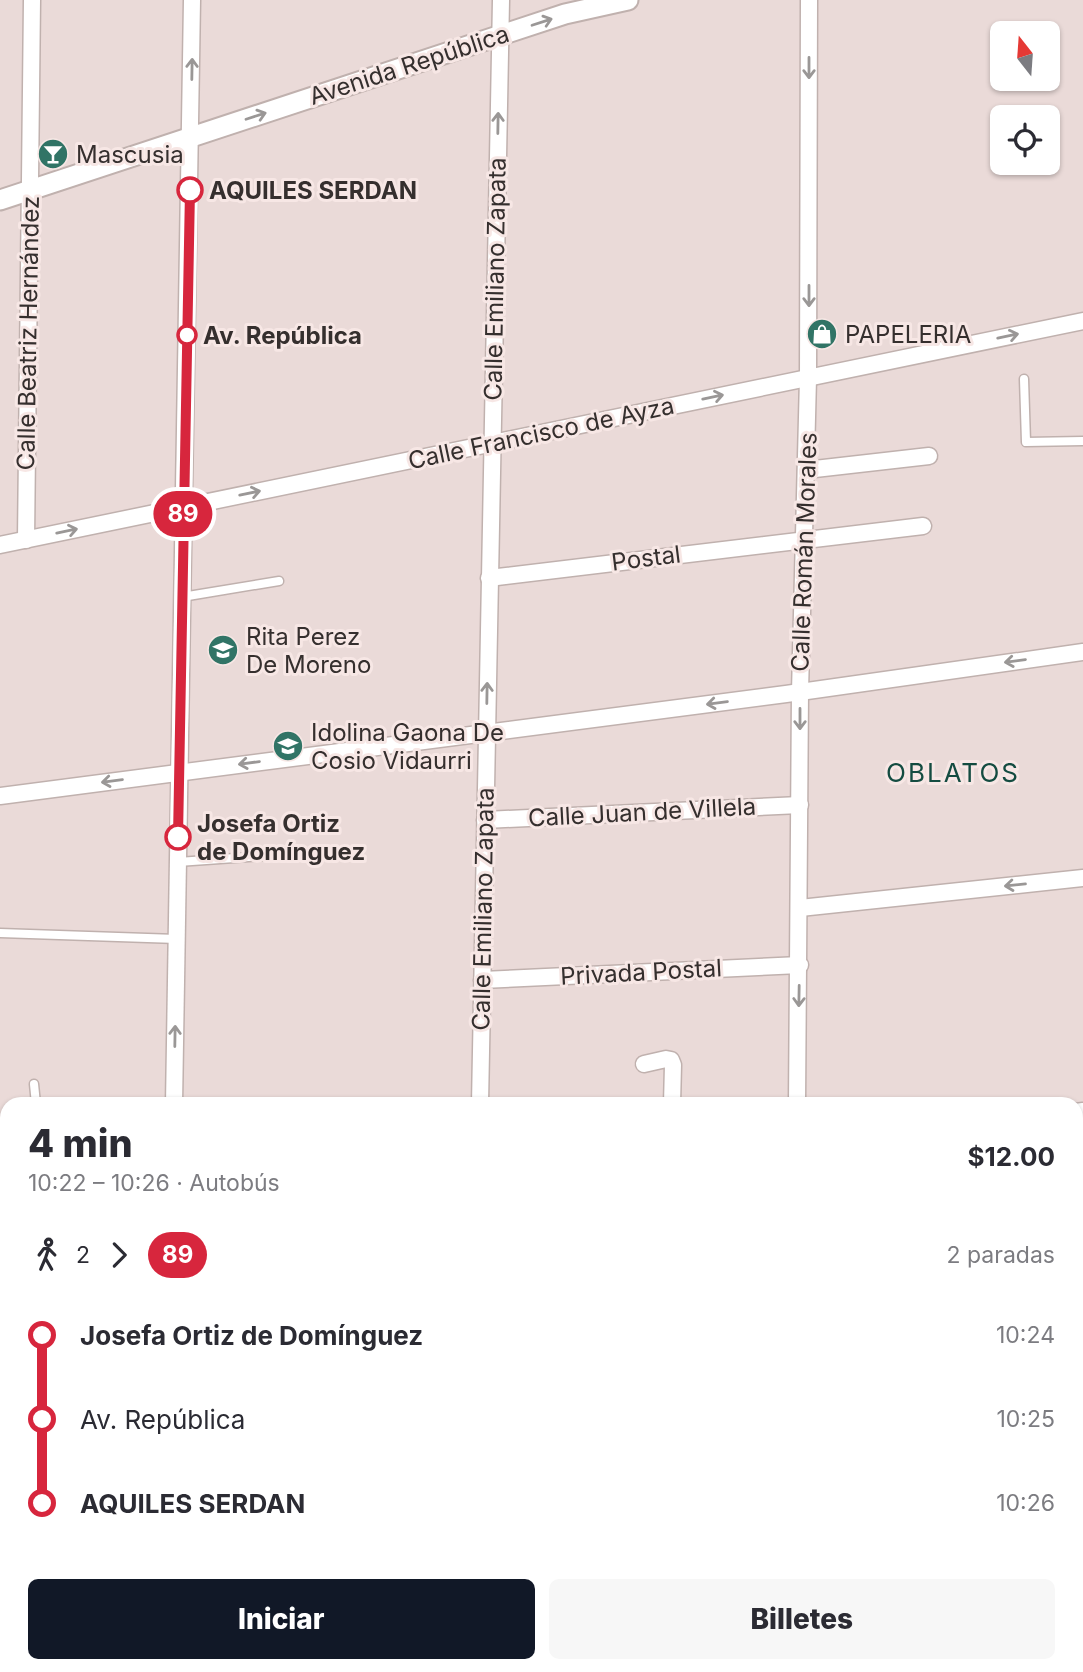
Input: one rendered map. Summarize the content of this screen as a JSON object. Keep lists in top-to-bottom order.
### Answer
{
  "streets": {
    "street": [
      "Avenida República",
      "Calle Emiliano Zapata",
      "Calle Beatriz Hernández",
      "Calle Francisco de Ayza",
      "Calle Román Morales",
      "Postal",
      "Calle Juan de Villela",
      "Privada Postal"
    ]
  },
  "crossings": [
    ["Avenida República", "Calle Emiliano Zapata"],
    ["Avenida República", "Calle Beatriz Hernández"],
    ["Calle Emiliano Zapata", "Calle Francisco de Ayza"],
    ["Calle Emiliano Zapata", "Postal"],
    ["Calle Emiliano Zapata", "Calle Juan de Villela"],
    ["Calle Emiliano Zapata", "Privada Postal"],
    ["Calle Beatriz Hernández", "Calle Francisco de Ayza"],
    ["Calle Francisco de Ayza", "Calle Román Morales"],
    ["Calle Román Morales", "Postal"],
    ["Calle Román Morales", "Calle Juan de Villela"],
    ["Calle Román Morales", "Privada Postal"]
  ],
  "one_way": [
    "Avenida República",
    "Calle Emiliano Zapata",
    "Calle Francisco de Ayza",
    "Calle Román Morales"
  ],
  "districts": ["OBLATOS"],
  "places": {
    "bar": ["Mascusia"],
    "other": ["AQUILES SERDAN", "Av. República", "Josefa Ortiz de Domínguez"],
    "shop": ["PAPELERIA"],
    "school or university": ["Rita Perez De Moreno", "Idolina Gaona De Cosio Vidaurri"]
  },
  "lines": ["bus line 89"],
  "north": "top",
  "page": {
    "on_map": "89",
    "heading": ["4 min", "10:22 – 10:26 · Autobús", "$12.00"],
    "legs": ["2", "89", "2 paradas"],
    "list": [
      {
        "name": "Josefa Ortiz de Domínguez",
        "value": "10:24"
      },
      {
        "name": "Av. República",
        "value": "10:25"
      },
      {
        "name": "AQUILES SERDAN",
        "value": "10:26"
      }
    ],
    "buttons": ["Iniciar", "Billetes"]
  }
}
